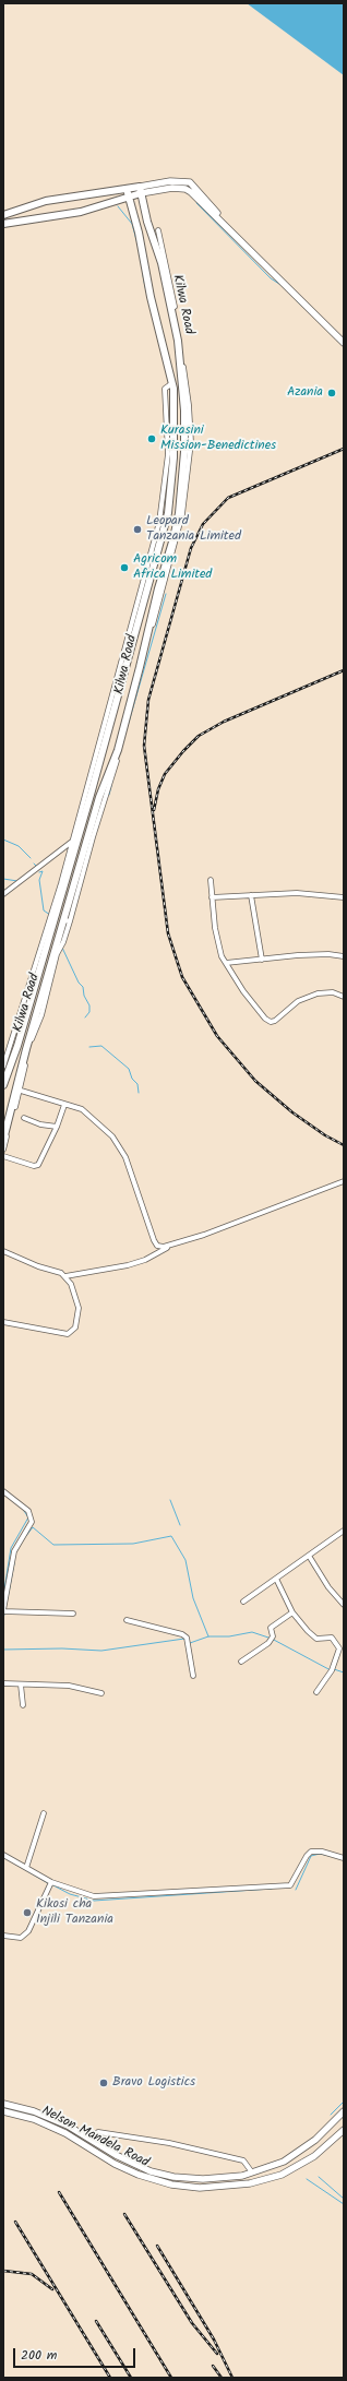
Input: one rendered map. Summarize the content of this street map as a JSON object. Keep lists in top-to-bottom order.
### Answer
{
  "streets": {
    "highway": ["Kilwa Road"],
    "main road": ["Nelson Mandela Road"]
  },
  "places": [
    "Azania",
    "Kurasini Mission-Benedictines",
    "Leopard Tanzania Limited",
    "Agricom Africa Limited",
    "Kikosi cha Injili Tanzania",
    "Bravo Logistics"
  ],
  "scale_bar": "200 m"
}
